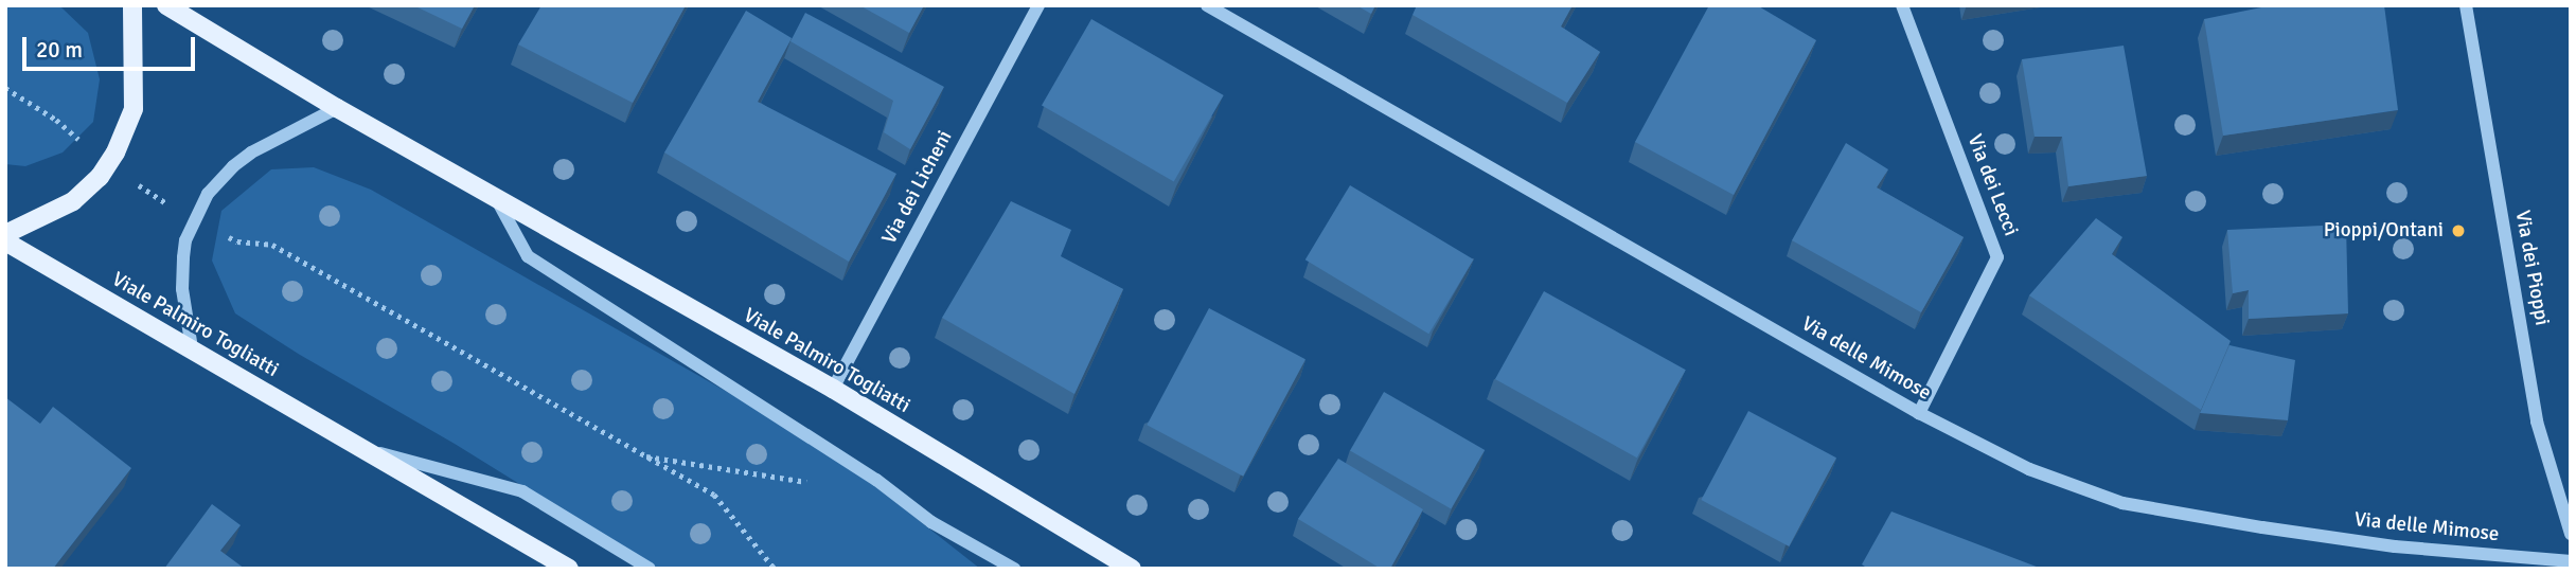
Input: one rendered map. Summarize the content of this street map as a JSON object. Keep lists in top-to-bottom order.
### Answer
{
  "streets": {
    "main road": ["Viale Palmiro Togliatti"],
    "street": [
      "Via dei Lecci",
      "Via dei Licheni",
      "Via dei Pioppi",
      "Via delle Mimose"
    ]
  },
  "crossings": [
    ["Via dei Lecci", "Via delle Mimose"],
    ["Via dei Licheni", "Viale Palmiro Togliatti"]
  ],
  "places": ["Pioppi/Ontani"],
  "scale_bar": "20 m"
}
